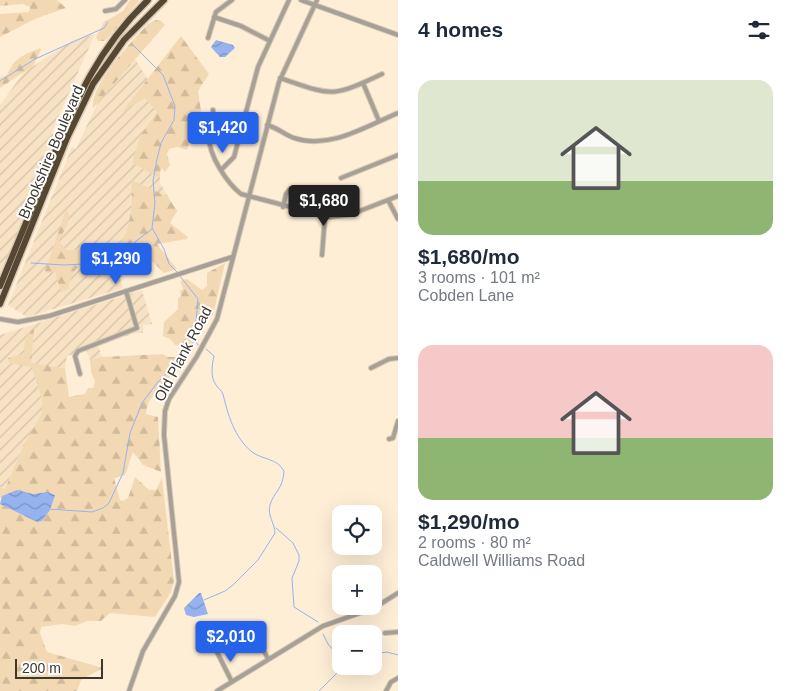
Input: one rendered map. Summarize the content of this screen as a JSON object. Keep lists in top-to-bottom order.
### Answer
{
  "streets": {
    "highway": ["Brookshire Boulevard"],
    "street": ["Old Plank Road"]
  },
  "scale_bar": "200 m",
  "page": {
    "heading": "4 homes",
    "list": [
      {
        "name": "$1,680/mo",
        "note": "3 rooms · 101 m² · Cobden Lane"
      },
      {
        "name": "$1,290/mo",
        "note": "2 rooms · 80 m² · Caldwell Williams Road"
      }
    ],
    "price": [
      "$1,420",
      "$1,680",
      "$1,290",
      "$2,010"
    ],
    "map_buttons": ["+", "−"],
    "scale": "200 m"
  }
}
